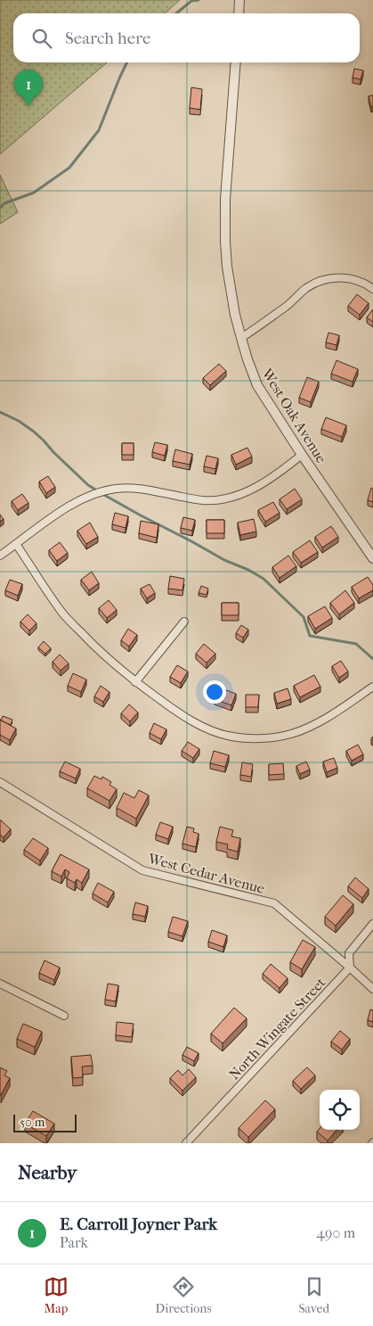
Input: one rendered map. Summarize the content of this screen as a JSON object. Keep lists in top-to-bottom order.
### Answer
{
  "streets": {
    "street": ["West Oak Avenue", "West Cedar Avenue", "North Wingate Street"]
  },
  "crossings": [
    ["West Cedar Avenue", "North Wingate Street"]
  ],
  "scale_bar": "50 m",
  "page": {
    "search": "Search here",
    "pins": "1",
    "scale": "50 m",
    "heading": "Nearby",
    "list": [
      {
        "mark": "1",
        "name": "E. Carroll Joyner Park",
        "note": "Park",
        "value": "490 m"
      }
    ],
    "nav": ["Map", "Directions", "Saved"]
  }
}
